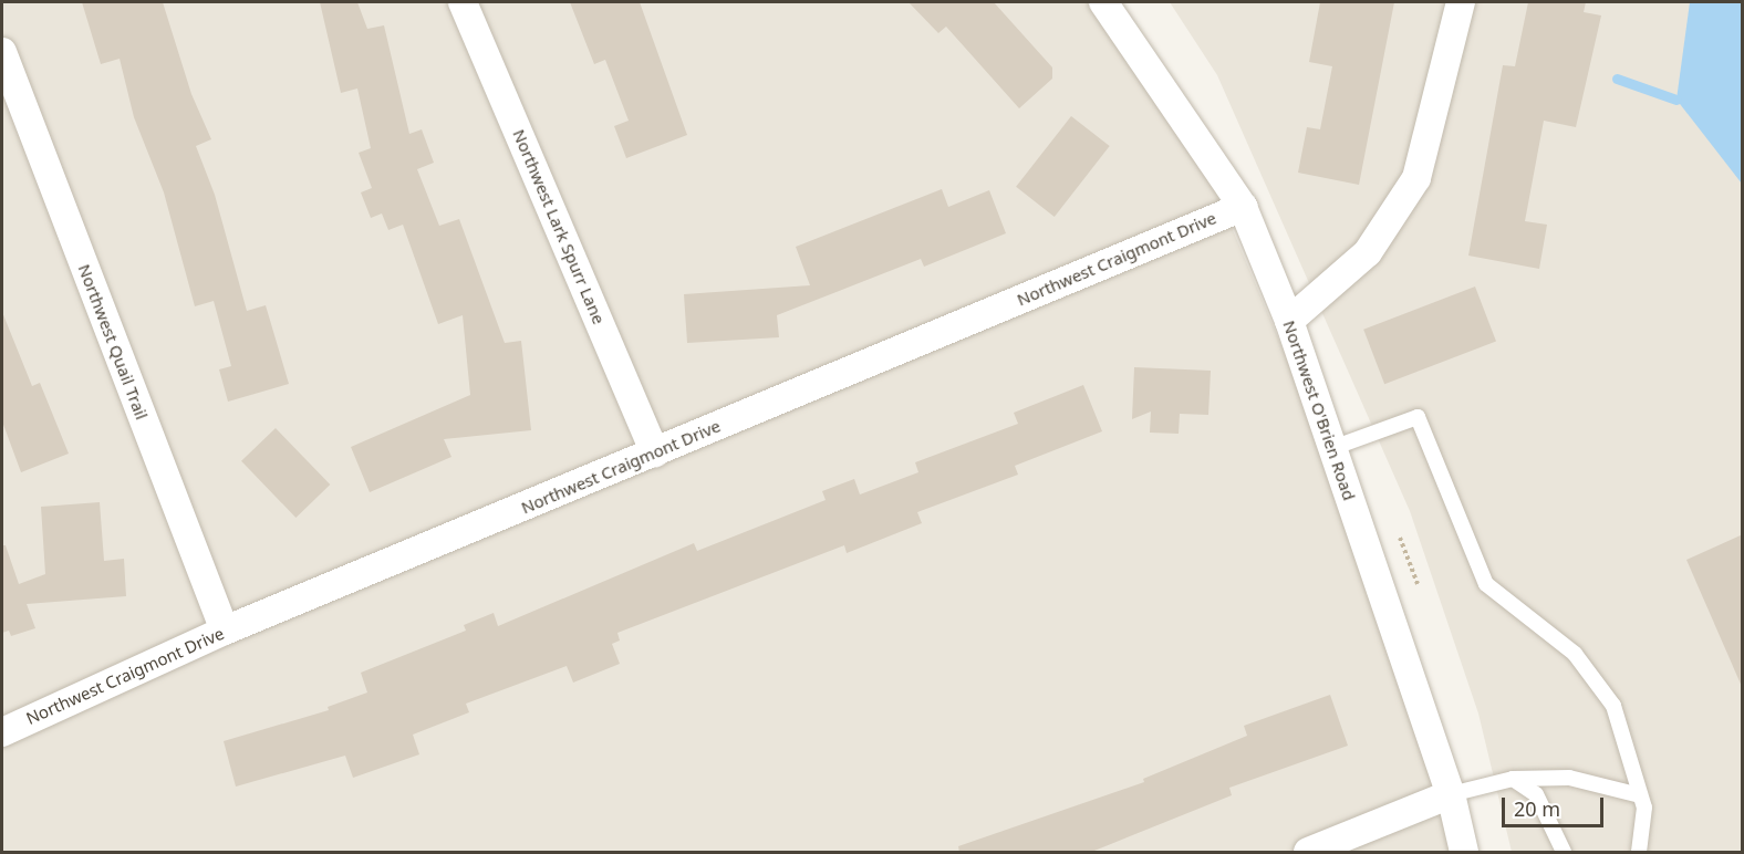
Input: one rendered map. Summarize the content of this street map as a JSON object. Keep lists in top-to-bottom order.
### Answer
{
  "streets": {
    "street": [
      "Northwest Lark Spurr Lane",
      "Northwest Craigmont Drive",
      "Northwest Quail Trail",
      "Northwest O'Brien Road"
    ]
  },
  "crossings": [
    ["Northwest Lark Spurr Lane", "Northwest Craigmont Drive"],
    ["Northwest Craigmont Drive", "Northwest Quail Trail"],
    ["Northwest Craigmont Drive", "Northwest O'Brien Road"]
  ],
  "scale_bar": "20 m"
}
